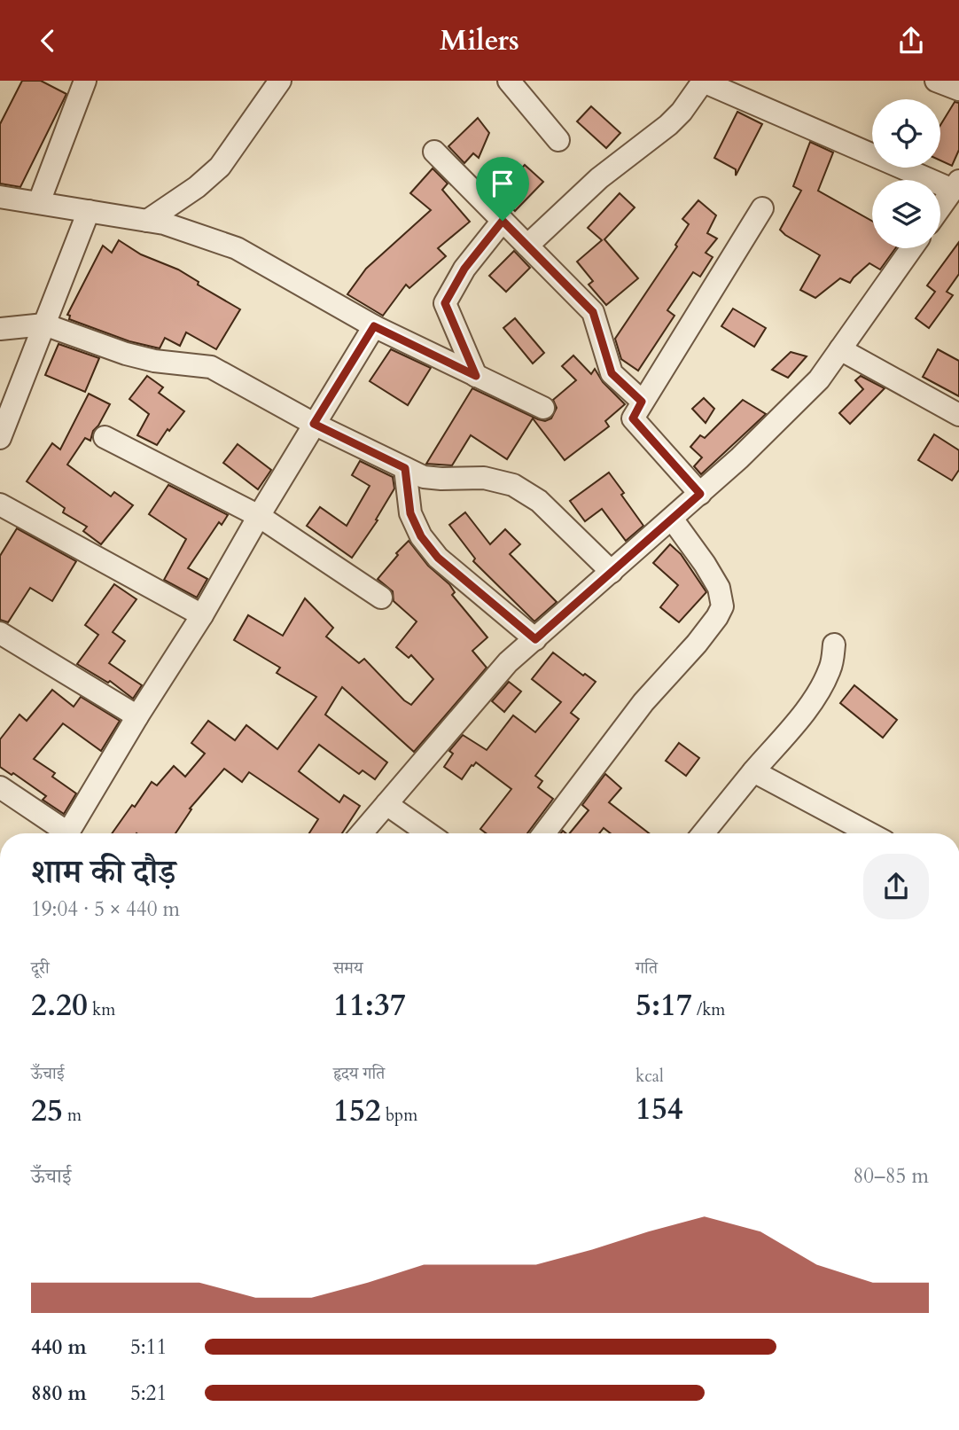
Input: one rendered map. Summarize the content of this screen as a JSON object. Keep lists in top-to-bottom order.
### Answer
{
  "page": {
    "header": "Milers",
    "heading": ["शाम की दौड़", "19:04 · 5 × 440 m"],
    "stats": [
      ["दूरी", "2.20 km"],
      ["समय", "11:37"],
      ["गति", "5:17 /km"],
      ["ऊँचाई", "25 m"],
      ["हृदय गति", "152 bpm"],
      ["kcal", "154"]
    ],
    "chart": ["ऊँचाई", "80–85 m"],
    "list": [
      {
        "name": "440 m",
        "note": "5:11"
      },
      {
        "name": "880 m",
        "note": "5:21"
      }
    ]
  }
}
